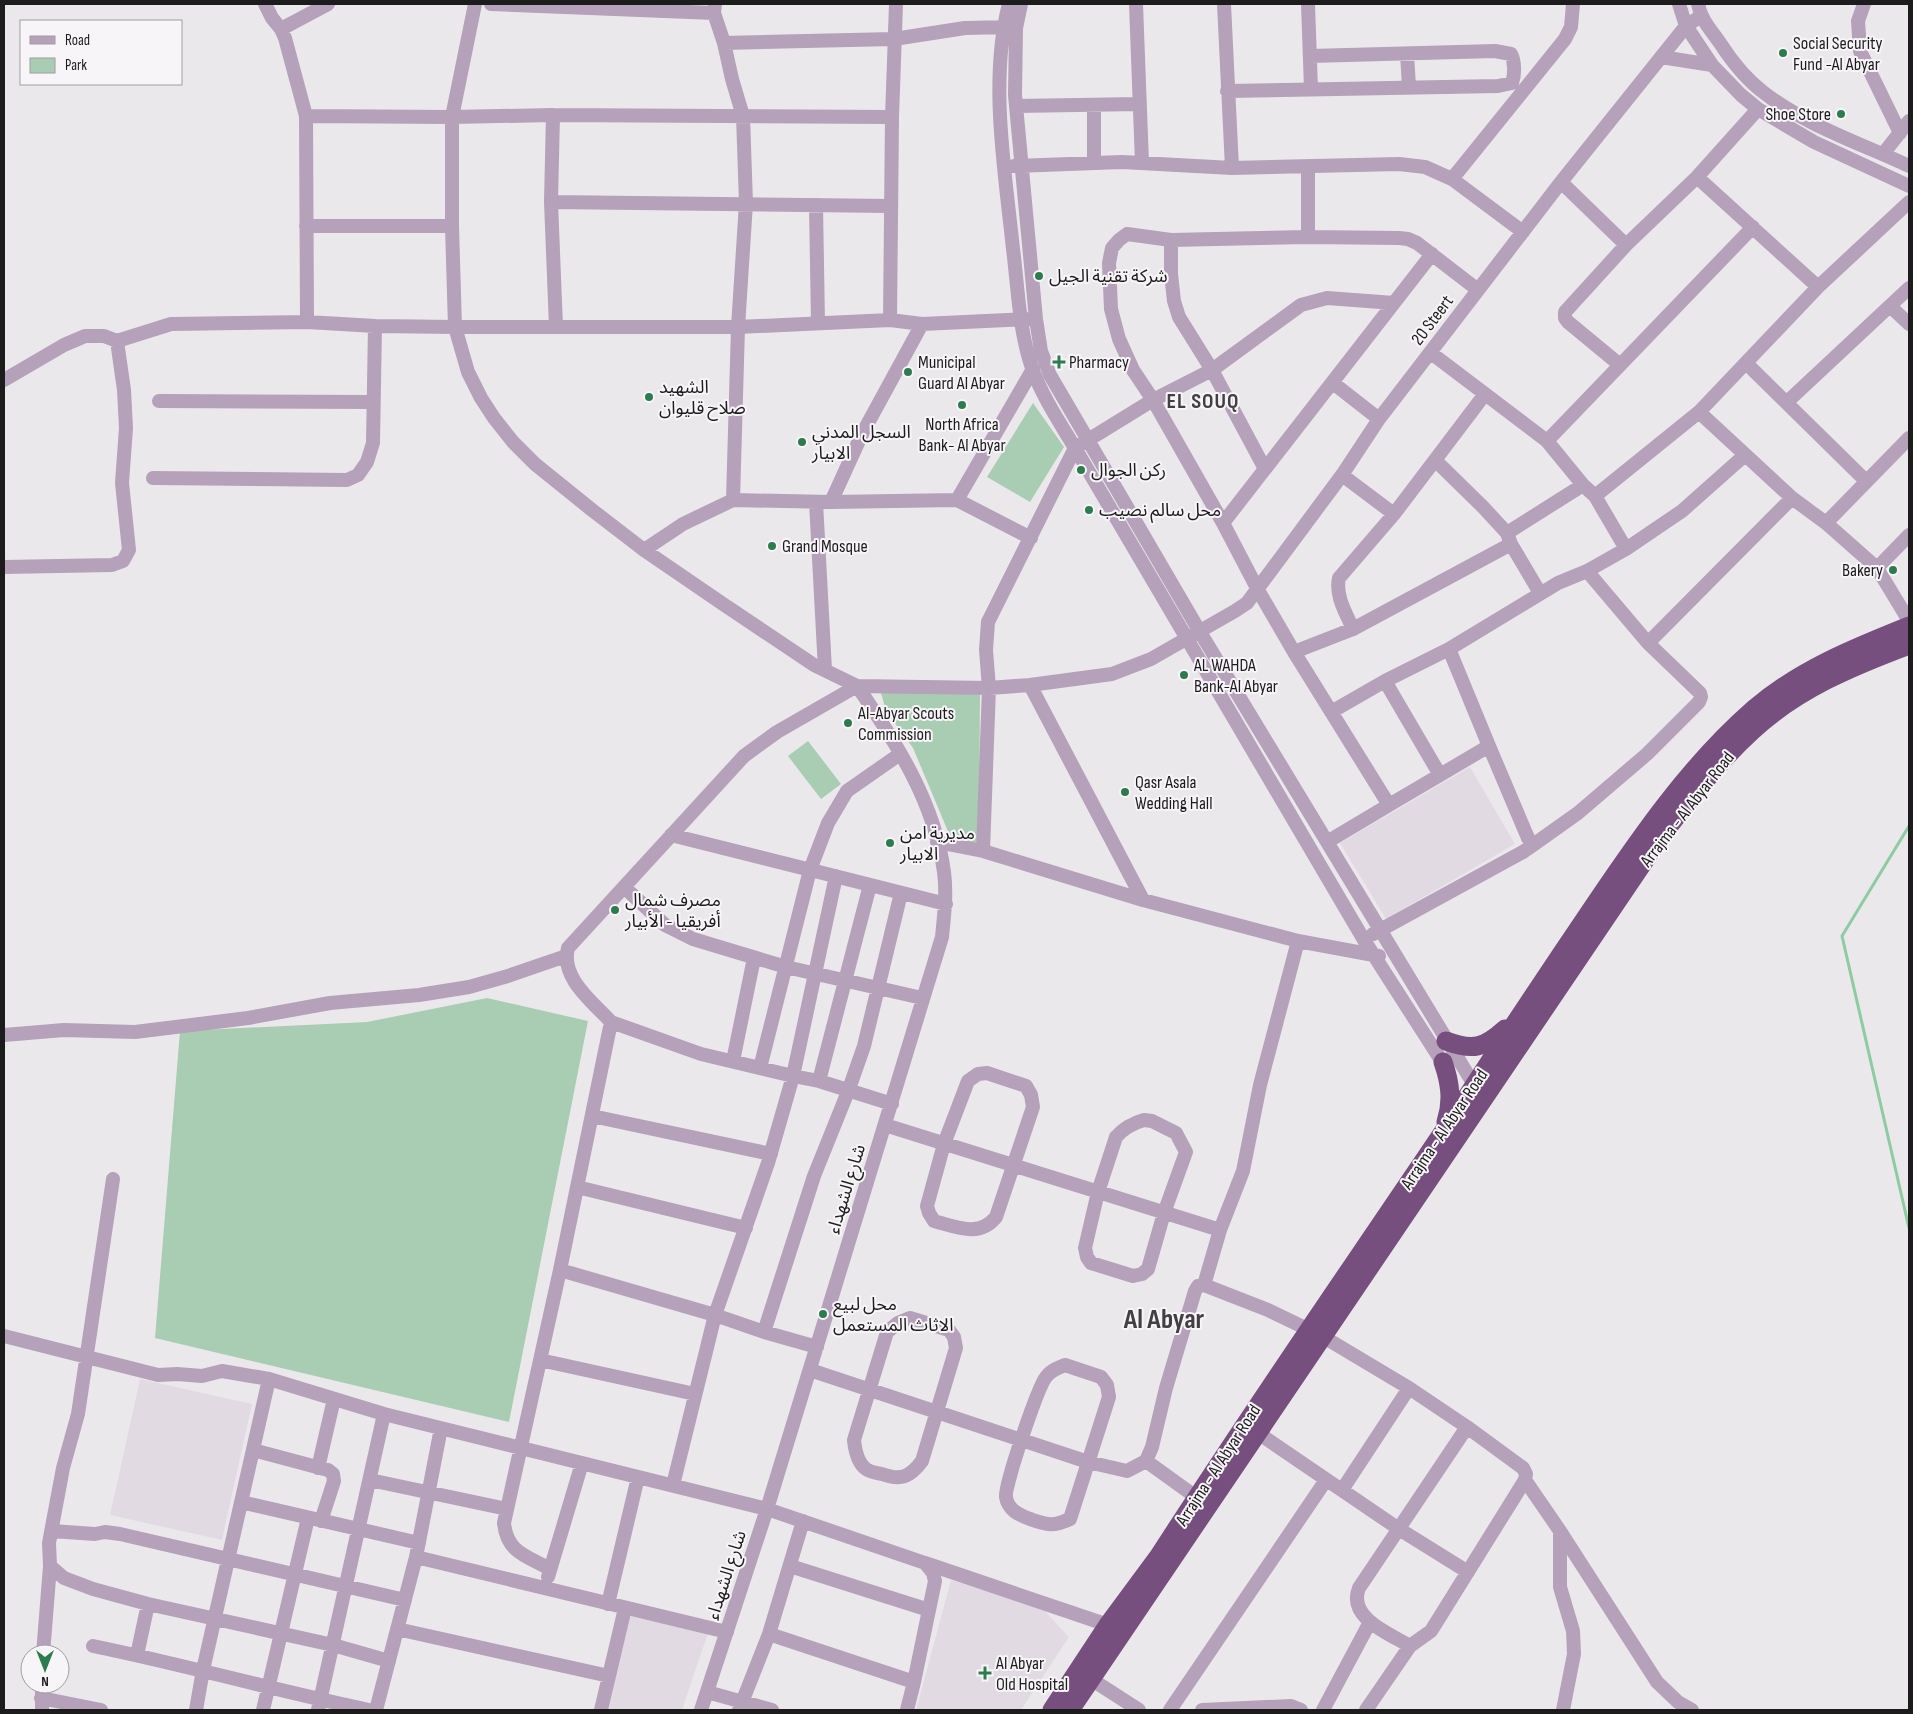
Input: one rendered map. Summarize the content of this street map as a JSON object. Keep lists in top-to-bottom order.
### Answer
{
  "streets": {
    "highway": ["Arrajma - Al Abyar Road"],
    "street": ["20 Steert", "شارع الشهداء"]
  },
  "crossings": [
    ["20 Steert", "شارع الشهداء"]
  ],
  "districts": ["EL SOUQ", "Al Abyar"],
  "places": {
    "other": [
      "Social Security Fund -Al Abyar",
      "Shoe Store",
      "شركة تقنية الجيل",
      "Municipal Guard Al Abyar",
      "الشهيد صلاح قليوان",
      "North Africa Bank- Al Abyar",
      "السجل المدني الابيار",
      "ركن الجوال",
      "محل سالم نصيب",
      "Grand Mosque",
      "Bakery",
      "AL WAHDA Bank-Al Abyar",
      "Al-Abyar Scouts Commission",
      "Qasr Asala Wedding Hall",
      "مديرية امن الابيار",
      "مصرف شمال أفريقيا - الأبيار",
      "محل لبيع الاثاث المستعمل"
    ],
    "health": ["Pharmacy", "Al Abyar Old Hospital"]
  },
  "legend": ["Road", "Park"],
  "north": "bottom"
}
